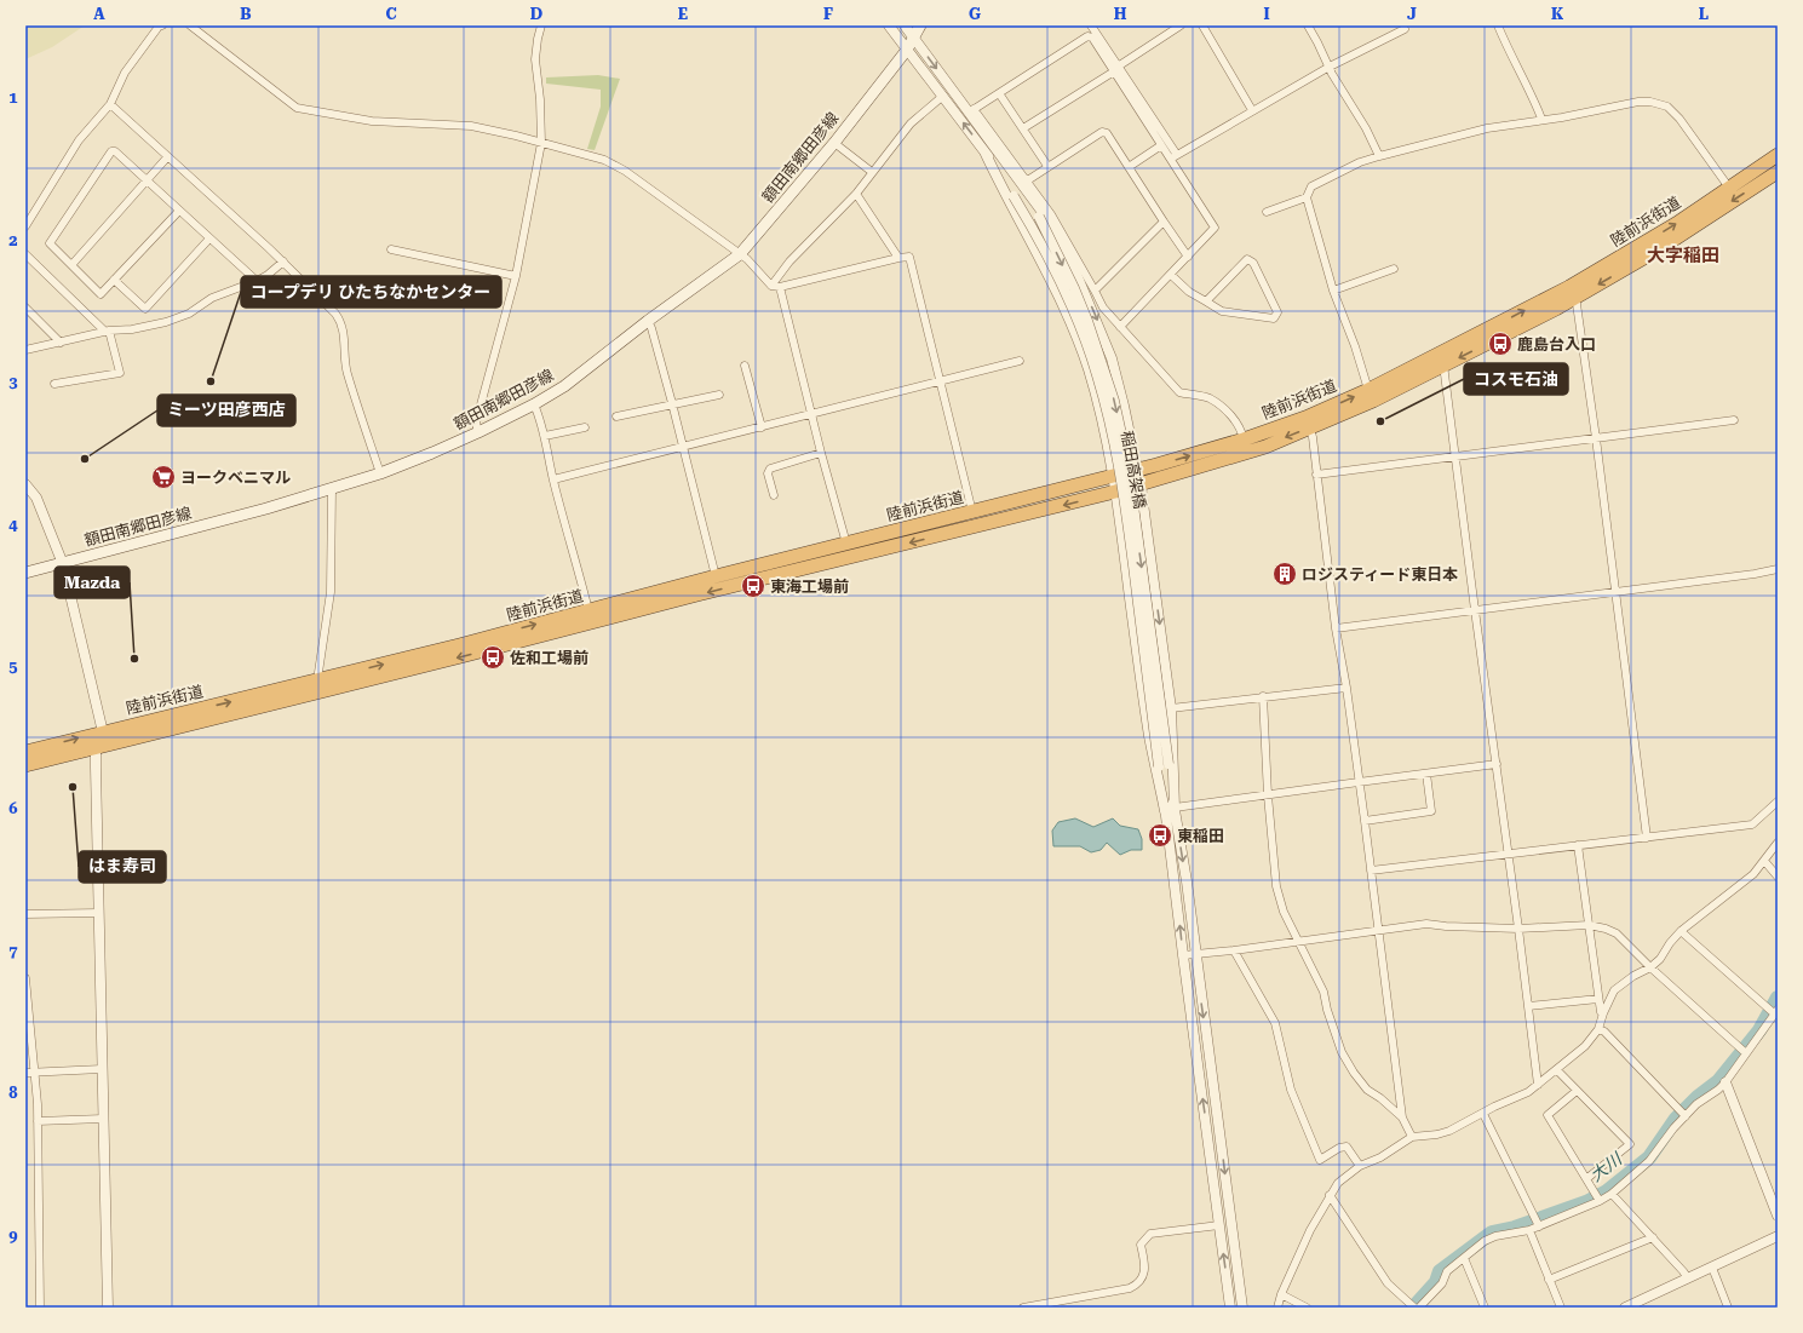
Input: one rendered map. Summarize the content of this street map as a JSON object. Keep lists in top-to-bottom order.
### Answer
{
  "streets": {
    "highway": ["陸前浜街道"],
    "main road": ["額田南郷田彦線"],
    "street": ["稲田高架橋"]
  },
  "districts": ["大字稲田"],
  "water": ["大川"],
  "places": {
    "bus stop": [
      "鹿島台入口",
      "東海工場前",
      "佐和工場前",
      "東稲田"
    ],
    "other": [
      "コープデリ ひたちなかセンター",
      "コスモ石油",
      "ミーツ田彦西店",
      "Mazda",
      "はま寿司"
    ],
    "supermarket": ["ヨークベニマル"],
    "building": ["ロジスティード東日本"]
  },
  "grid": {
    "columns": [
      "A",
      "B",
      "C",
      "D",
      "E",
      "F",
      "G",
      "H",
      "I",
      "J",
      "K",
      "L"
    ],
    "rows": [
      "1",
      "2",
      "3",
      "4",
      "5",
      "6",
      "7",
      "8",
      "9"
    ]
  }
}
